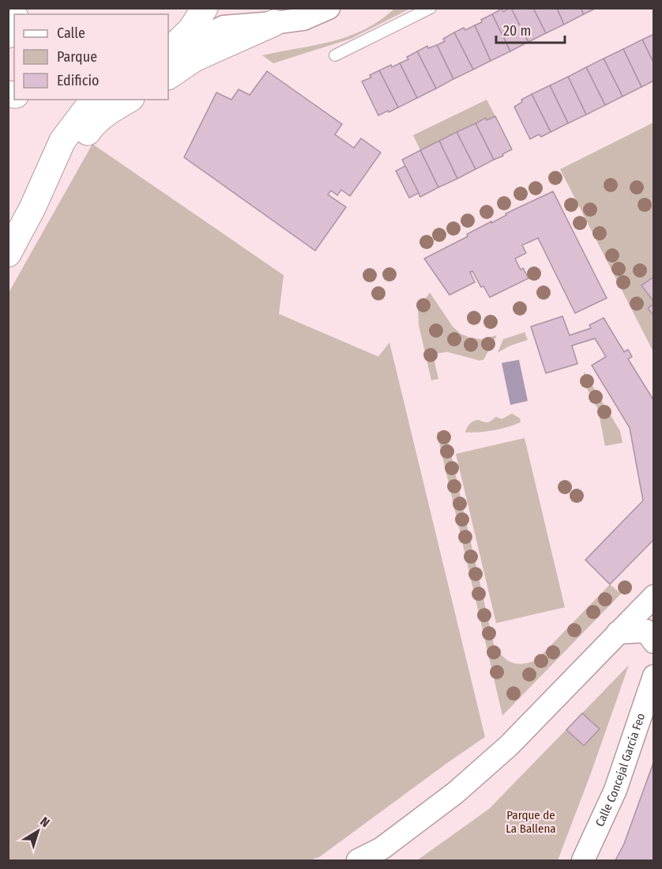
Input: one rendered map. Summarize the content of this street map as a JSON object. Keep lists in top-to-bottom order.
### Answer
{
  "streets": {
    "street": ["Calle Concejal García Feo"]
  },
  "parks": ["Parque de La Ballena"],
  "legend": ["Calle", "Parque", "Edificio"],
  "scale_bar": "20 m",
  "north": "top right"
}
